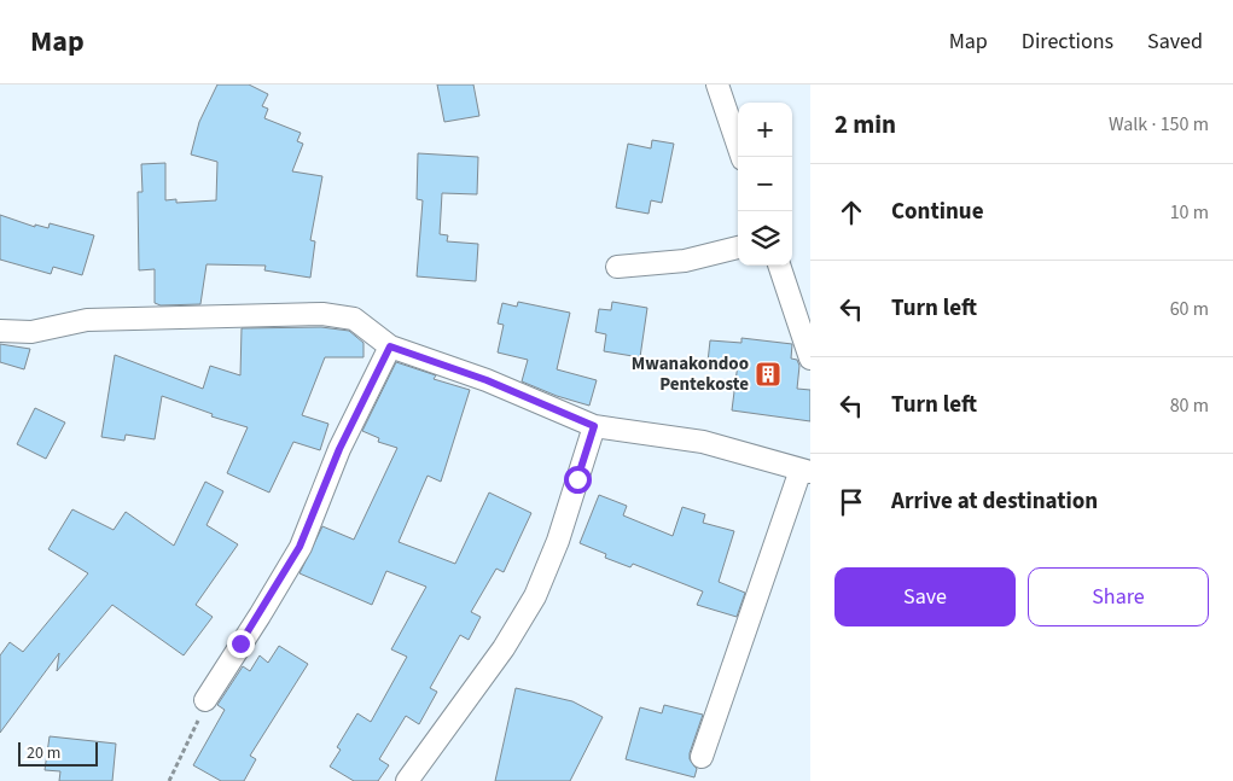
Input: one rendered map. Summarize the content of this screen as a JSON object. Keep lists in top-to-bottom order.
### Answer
{
  "places": {
    "building": ["Mwanakondoo Pentekoste"]
  },
  "scale_bar": "20 m",
  "page": {
    "header": "Map",
    "nav": ["Map", "Directions", "Saved"],
    "heading": ["2 min", "Walk · 150 m"],
    "map_buttons": ["+", "−"],
    "list": [
      ["Continue", "10 m"],
      ["Turn left", "60 m"],
      ["Turn left", "80 m"],
      "Arrive at destination"
    ],
    "buttons": ["Save", "Share"],
    "scale": "20 m"
  }
}
